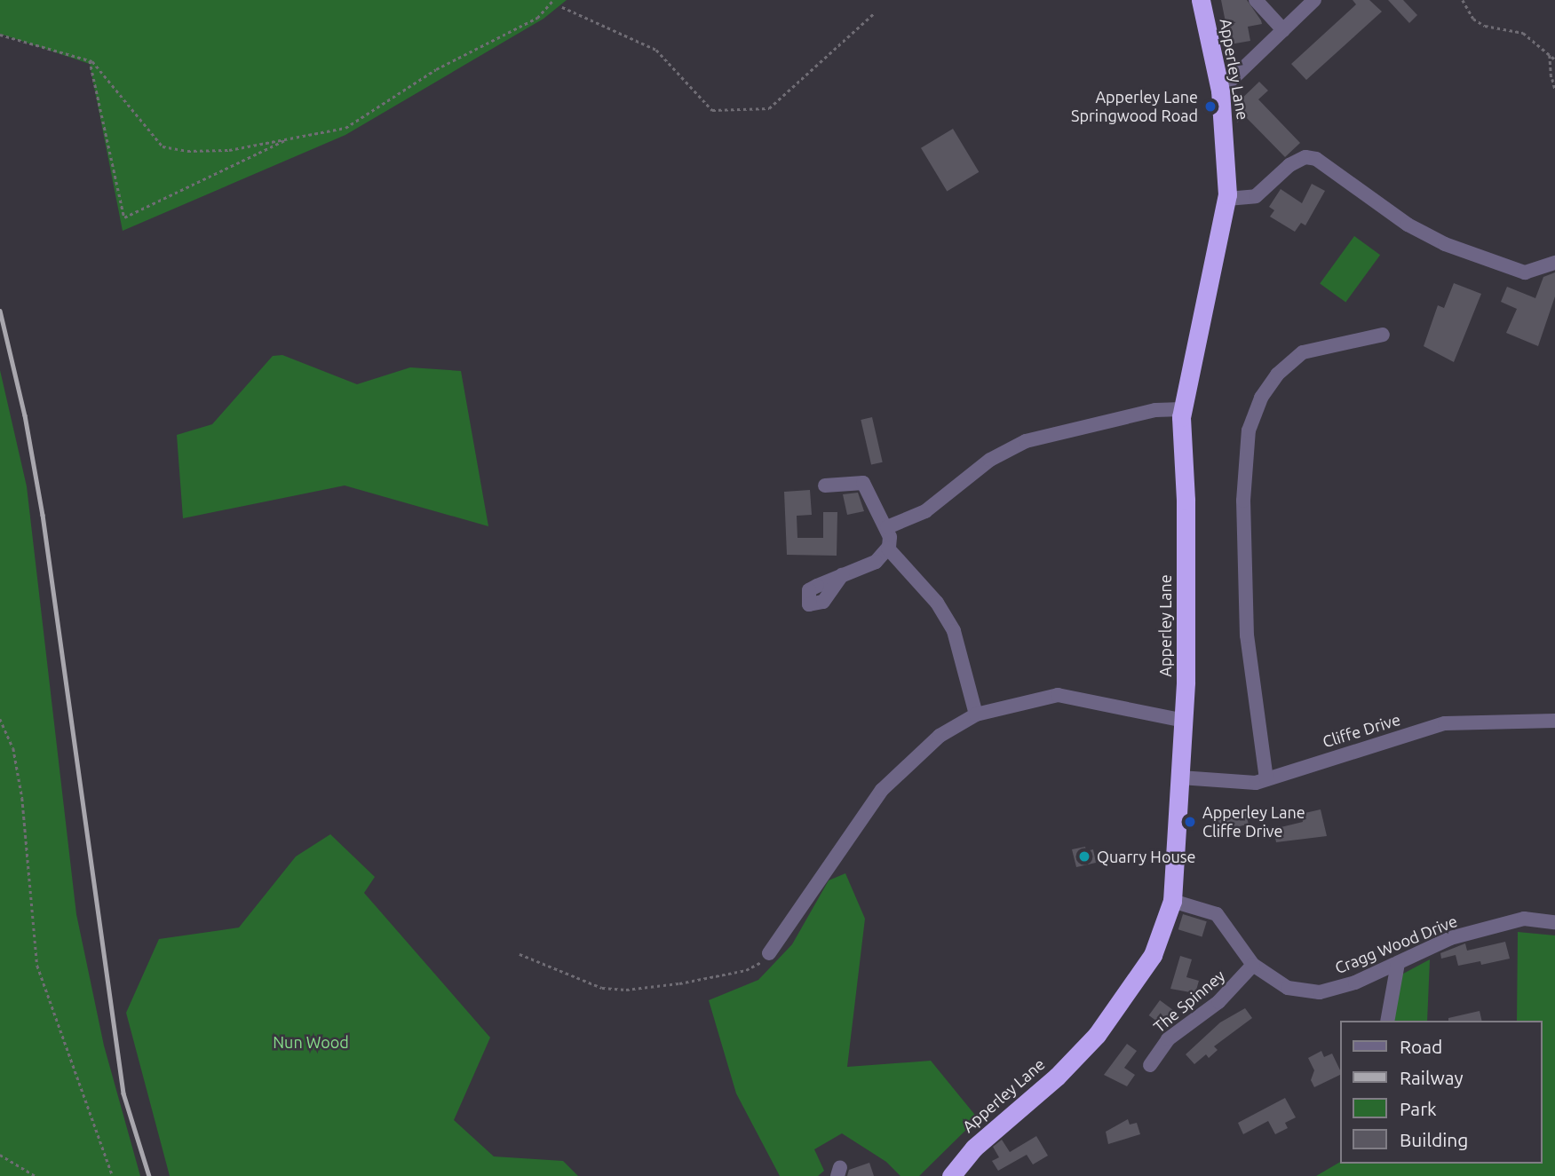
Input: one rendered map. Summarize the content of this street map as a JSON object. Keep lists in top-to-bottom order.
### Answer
{
  "streets": {
    "highway": ["Apperley Lane"],
    "street": ["Cliffe Drive", "Cragg Wood Drive", "The Spinney"]
  },
  "crossings": [
    ["Apperley Lane", "Cliffe Drive"],
    ["Apperley Lane", "Cragg Wood Drive"],
    ["Cragg Wood Drive", "The Spinney"]
  ],
  "parks": ["Nun Wood"],
  "places": ["Apperley Lane Springwood Road", "Apperley Lane Cliffe Drive", "Quarry House"],
  "legend": [
    "Road",
    "Railway",
    "Park",
    "Building"
  ]
}
